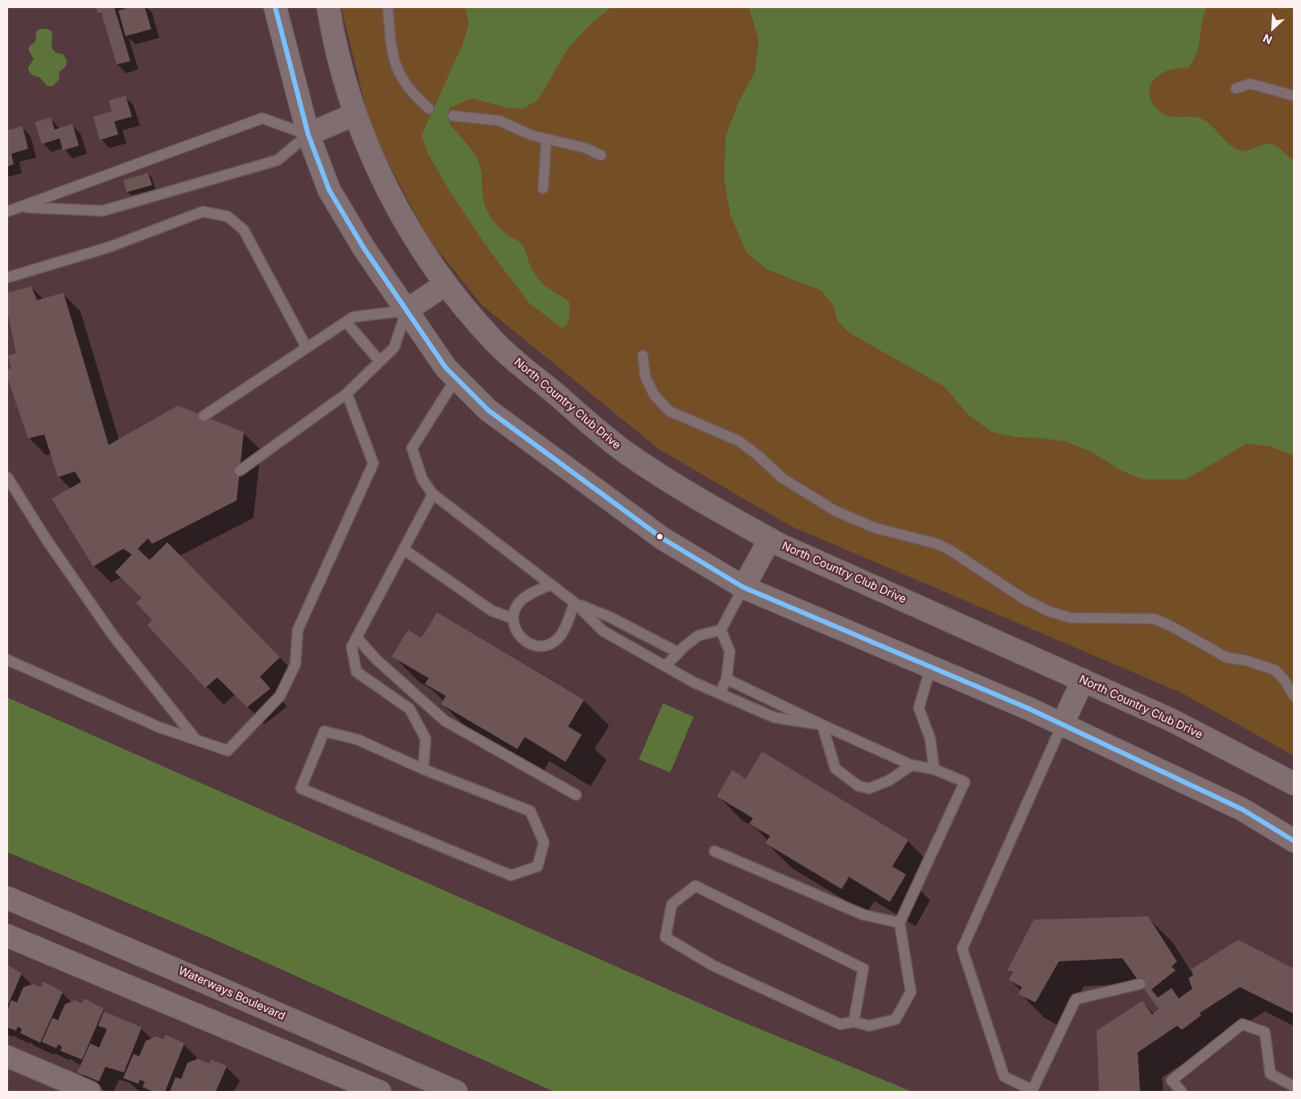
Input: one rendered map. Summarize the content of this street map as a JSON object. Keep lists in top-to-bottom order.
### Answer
{
  "streets": {
    "street": ["North Country Club Drive", "Waterways Boulevard"]
  },
  "north": "bottom left"
}
